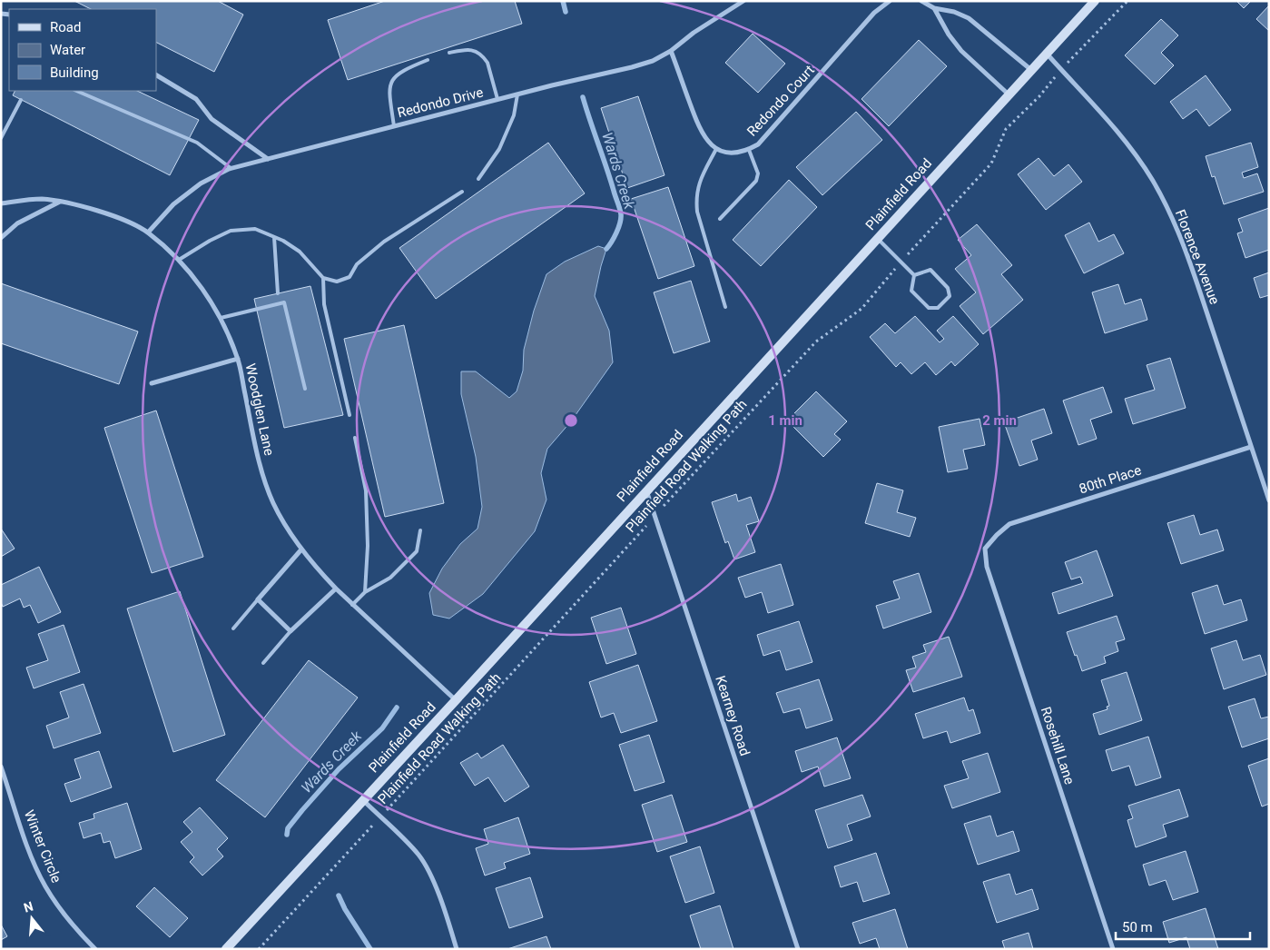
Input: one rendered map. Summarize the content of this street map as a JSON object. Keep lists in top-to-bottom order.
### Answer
{
  "streets": {
    "main road": ["Plainfield Road"],
    "street": [
      "Redondo Court",
      "Redondo Drive",
      "Florence Avenue",
      "Woodglen Lane",
      "80th Place",
      "Kearney Road",
      "Rosehill Lane",
      "Winter Circle"
    ],
    "path": ["Plainfield Road Walking Path"]
  },
  "crossings": [
    ["Redondo Drive", "Woodglen Lane"],
    ["Plainfield Road", "Florence Avenue"],
    ["Plainfield Road", "Woodglen Lane"],
    ["Plainfield Road", "Kearney Road"],
    ["Florence Avenue", "Plainfield Road Walking Path"],
    ["Florence Avenue", "80th Place"],
    ["Plainfield Road Walking Path", "Kearney Road"],
    ["80th Place", "Rosehill Lane"]
  ],
  "water": ["Wards Creek"],
  "legend": ["Road", "Water", "Building"],
  "scale_bar": "50 m",
  "north": "top",
  "rings": ["1 min", "2 min"]
}
